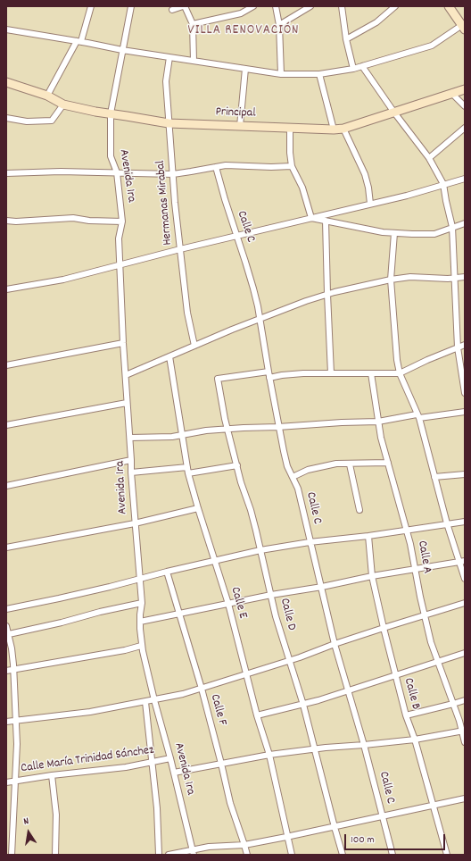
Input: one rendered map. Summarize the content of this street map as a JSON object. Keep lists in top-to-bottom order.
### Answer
{
  "streets": {
    "street": [
      "Principal",
      "Avenida 1ra",
      "Hermanas Mirabal",
      "Calle C",
      "Calle A",
      "Calle E",
      "Calle D",
      "Calle B",
      "Calle F",
      "Calle María Trinidad Sánchez"
    ]
  },
  "crossings": [
    ["Principal", "Avenida 1ra"],
    ["Principal", "Hermanas Mirabal"],
    ["Avenida 1ra", "Calle María Trinidad Sánchez"],
    ["Calle C", "Calle D"]
  ],
  "districts": ["VILLA RENOVACIÓN"],
  "scale_bar": "100 m",
  "north": "top"
}
